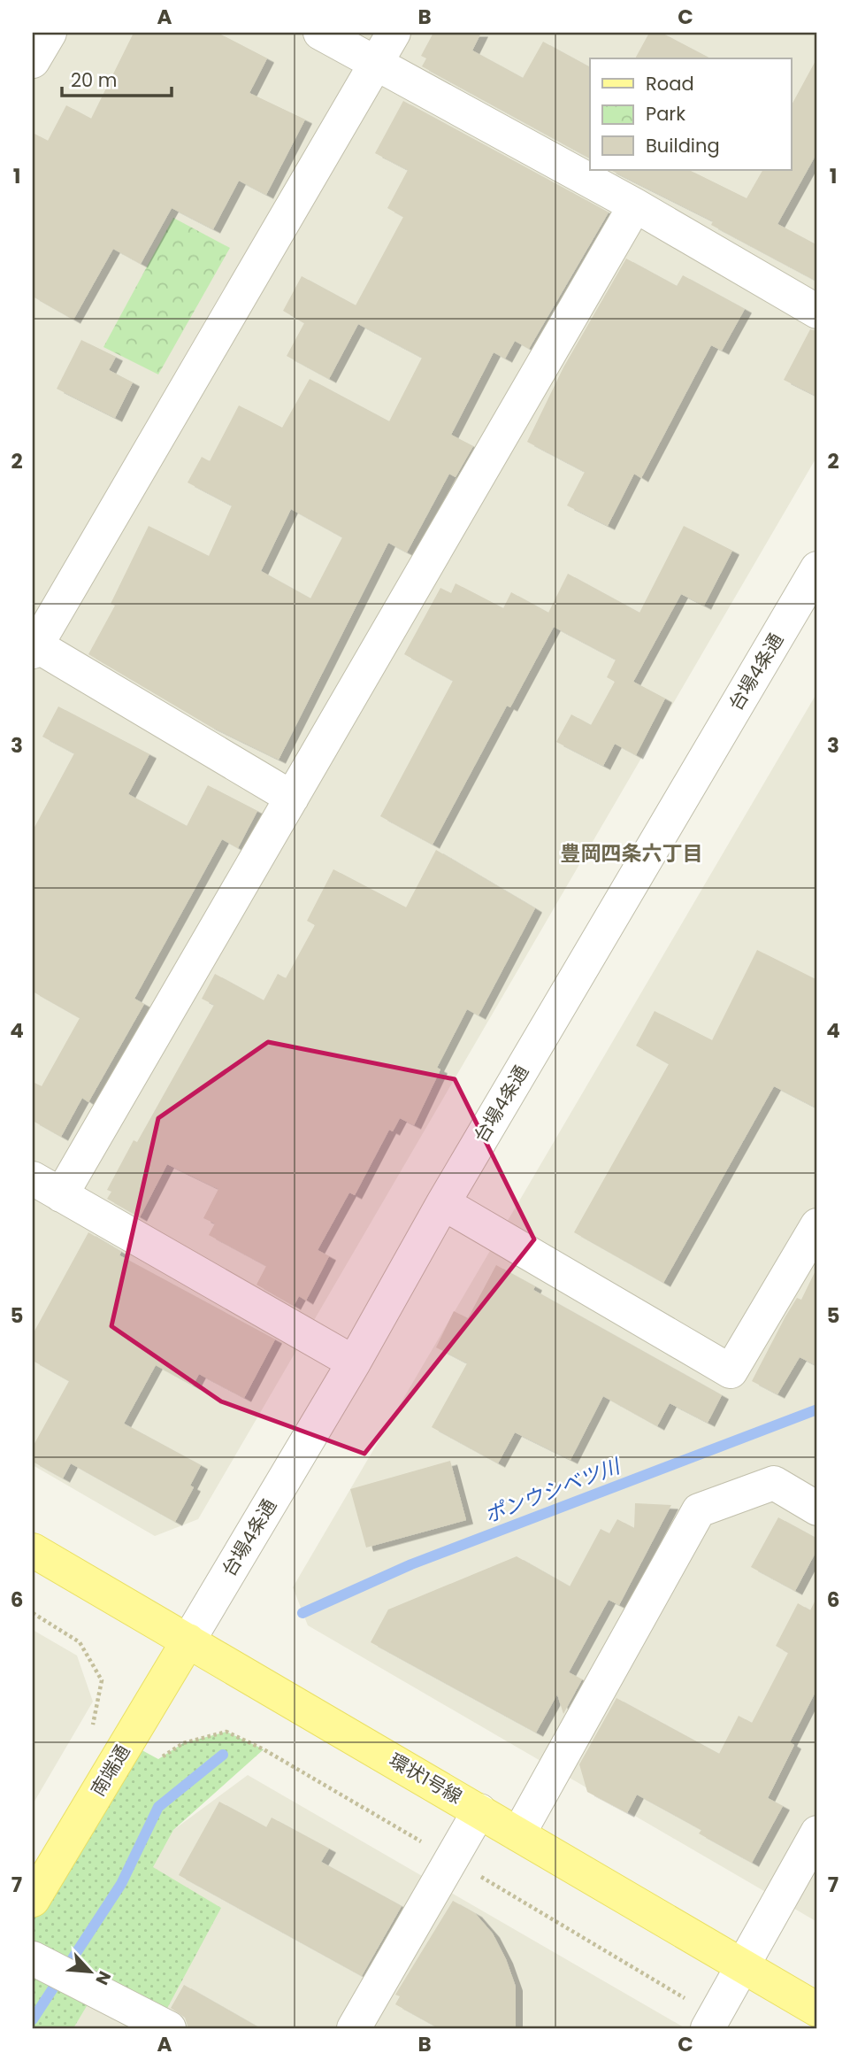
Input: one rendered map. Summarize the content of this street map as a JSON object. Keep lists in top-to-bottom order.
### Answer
{
  "streets": {
    "main road": ["南端通", "環状1号線"],
    "street": ["台場4条通"]
  },
  "crossings": [
    ["台場4条通", "南端通"],
    ["台場4条通", "環状1号線"],
    ["南端通", "環状1号線"]
  ],
  "districts": ["豊岡四条六丁目"],
  "water": ["ポンウシベツ川"],
  "legend": ["Road", "Park", "Building"],
  "scale_bar": "20 m",
  "north": "bottom right",
  "grid": {
    "columns": ["A", "B", "C"],
    "rows": [
      "1",
      "2",
      "3",
      "4",
      "5",
      "6",
      "7"
    ]
  }
}
